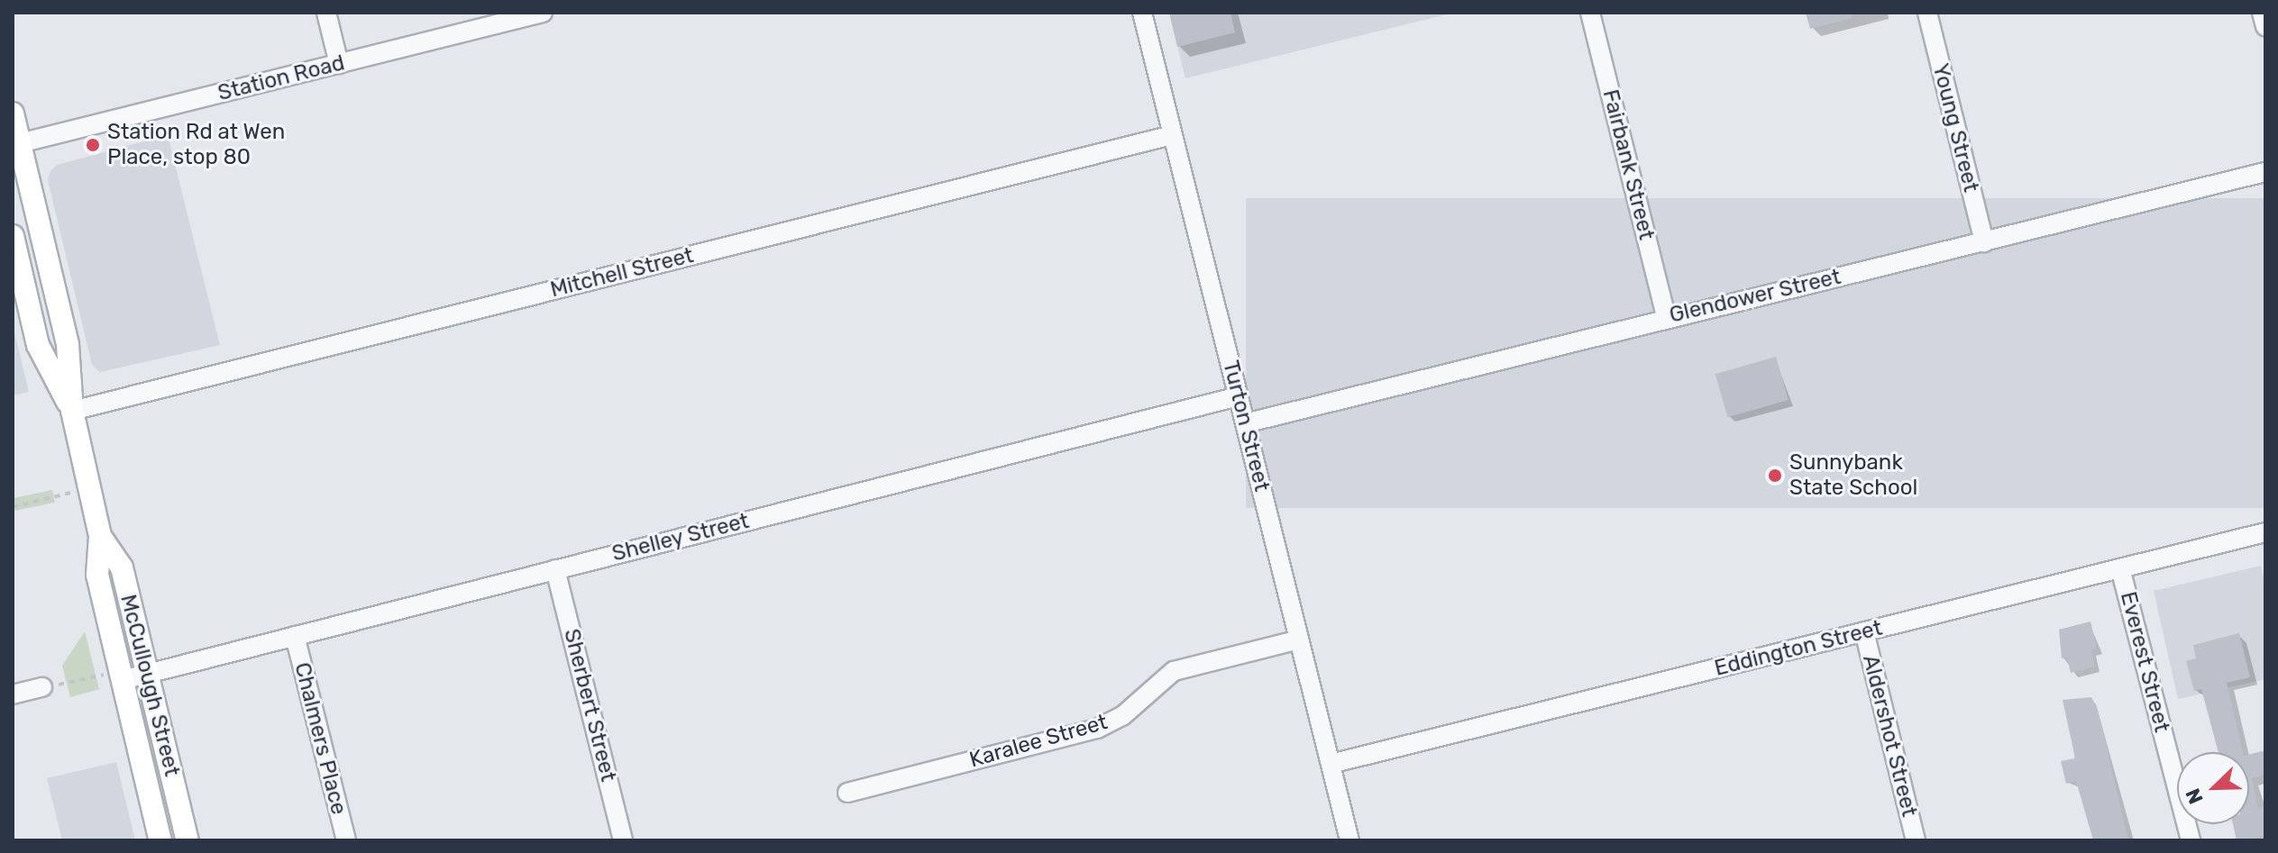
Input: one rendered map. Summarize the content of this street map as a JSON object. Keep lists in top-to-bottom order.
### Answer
{
  "streets": {
    "main road": ["McCullough Street"],
    "street": [
      "Station Road",
      "Young Street",
      "Fairbank Street",
      "Mitchell Street",
      "Glendower Street",
      "Turton Street",
      "Shelley Street",
      "Eddington Street",
      "Everest Street",
      "Sherbert Street",
      "Aldershot Street",
      "Chalmers Place",
      "Karalee Street"
    ]
  },
  "crossings": [
    ["Station Road", "McCullough Street"],
    ["Young Street", "Glendower Street"],
    ["Fairbank Street", "Glendower Street"],
    ["Mitchell Street", "Turton Street"],
    ["Mitchell Street", "McCullough Street"],
    ["Glendower Street", "Turton Street"],
    ["Turton Street", "Shelley Street"],
    ["Turton Street", "Eddington Street"],
    ["Turton Street", "Karalee Street"],
    ["Shelley Street", "McCullough Street"],
    ["Shelley Street", "Sherbert Street"],
    ["Shelley Street", "Chalmers Place"],
    ["Eddington Street", "Everest Street"],
    ["Eddington Street", "Aldershot Street"]
  ],
  "places": ["Station Rd at Wen Place, stop 80", "Sunnybank State School"],
  "north": "bottom left"
}
